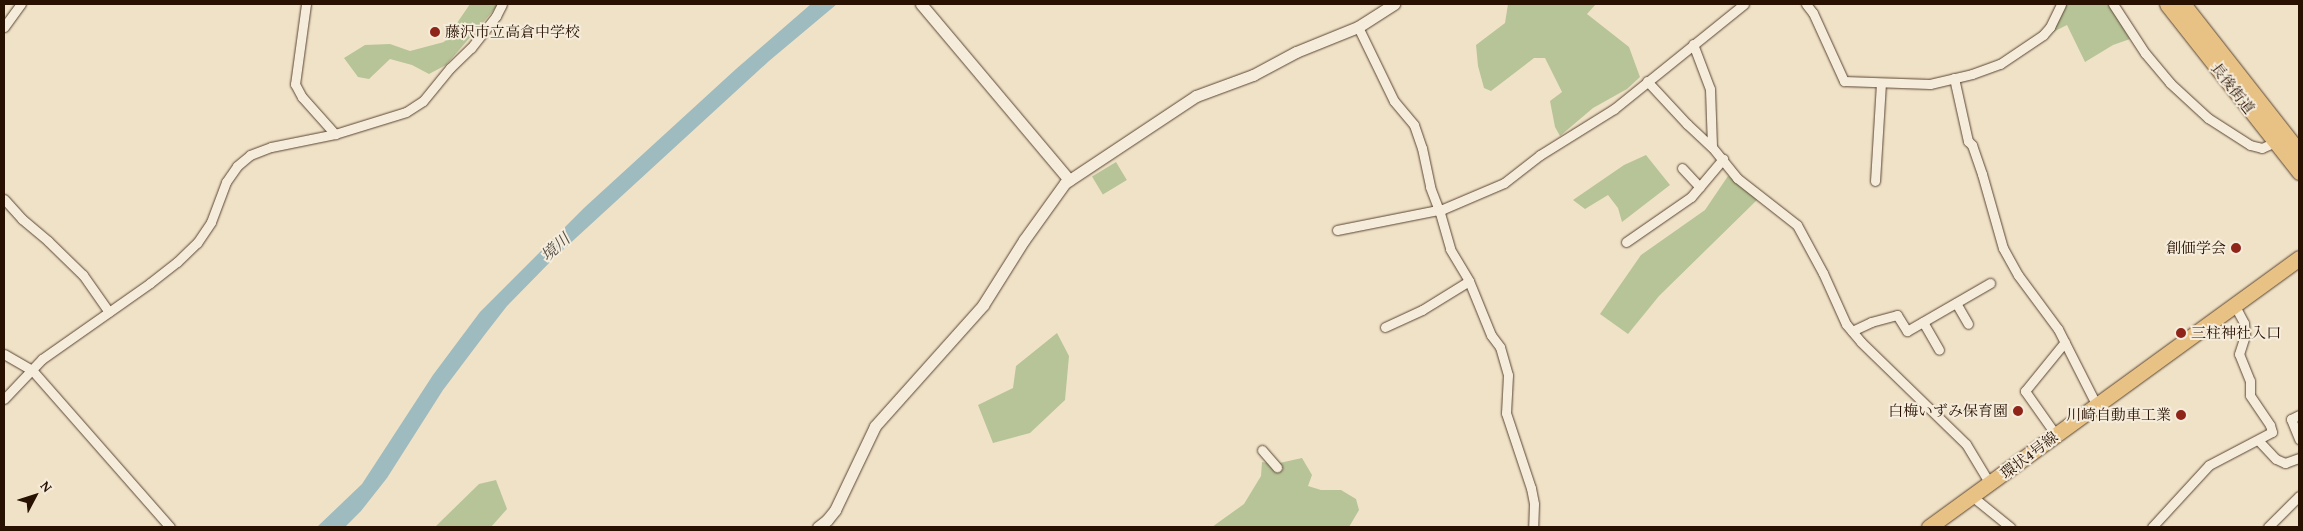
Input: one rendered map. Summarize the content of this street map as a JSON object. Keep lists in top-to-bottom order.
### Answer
{
  "streets": {
    "main road": ["長後街道", "環状4号線"]
  },
  "water": ["境川"],
  "places": [
    "藤沢市立高倉中学校",
    "創価学会",
    "三柱神社入口",
    "白梅いずみ保育園",
    "川崎自動車工業"
  ],
  "north": "top right"
}
